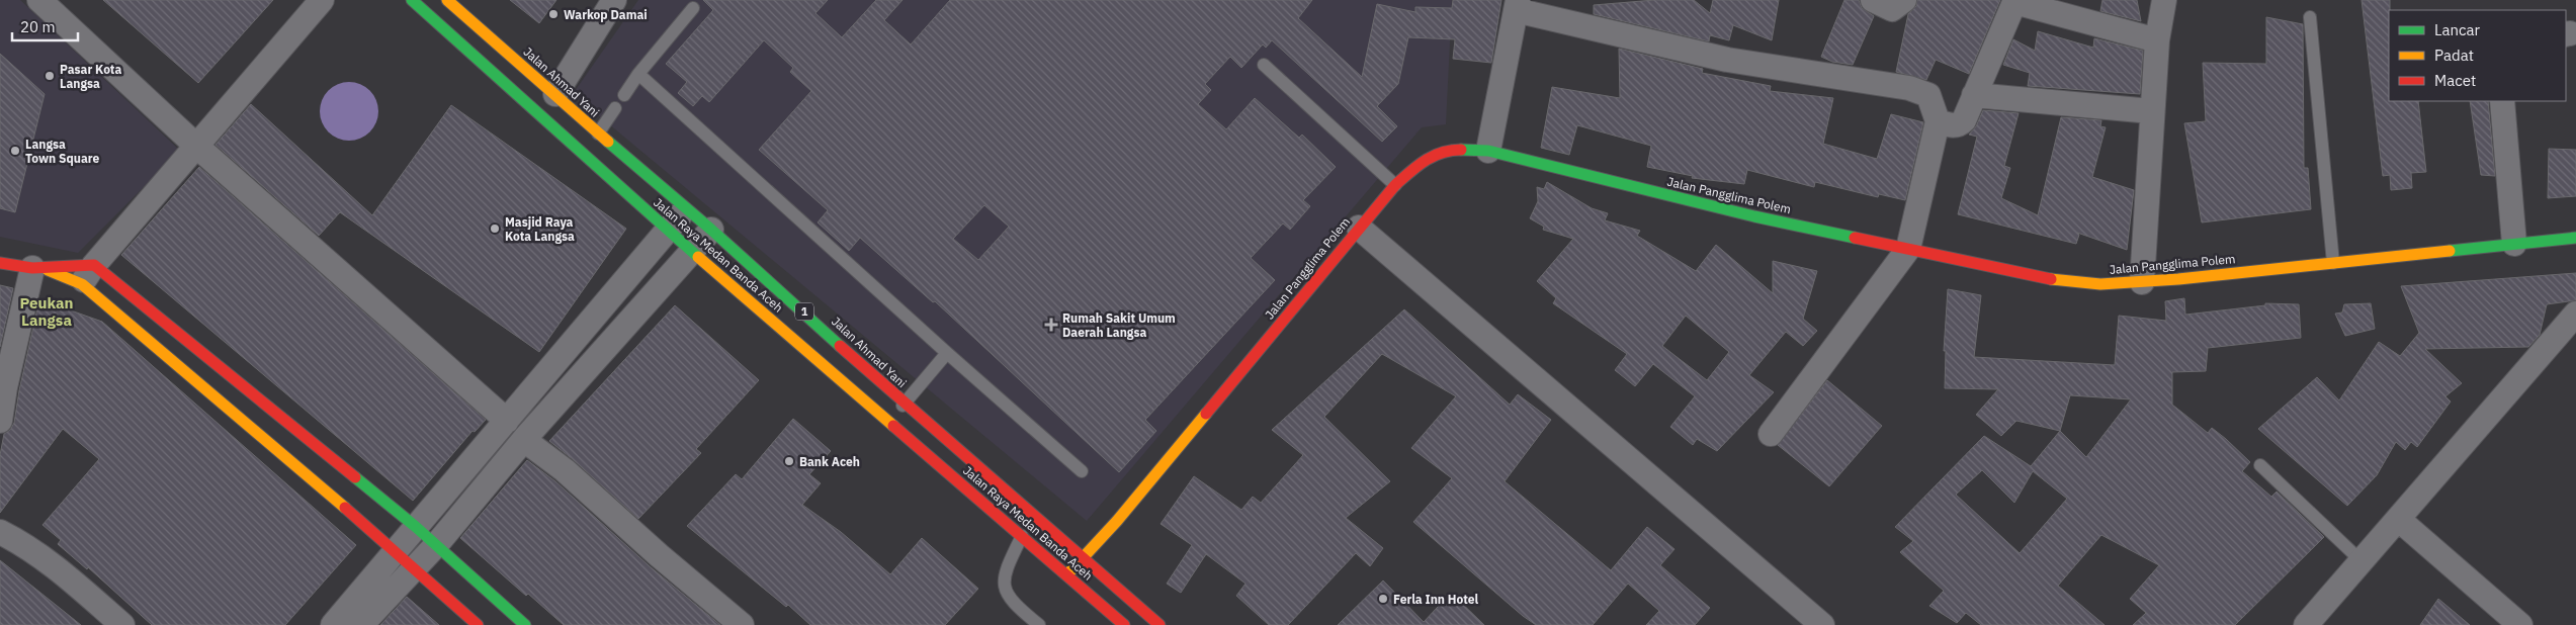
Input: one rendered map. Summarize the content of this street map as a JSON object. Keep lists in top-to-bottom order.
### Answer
{
  "streets": {
    "main road": [
      "Jalan Ahmad Yani",
      "Jalan Pangglima Polem",
      "Jalan Raya Medan Banda Aceh",
      "1"
    ]
  },
  "crossings": [
    ["Jalan Ahmad Yani", "Jalan Pangglima Polem"],
    ["Jalan Pangglima Polem", "Jalan Raya Medan Banda Aceh"]
  ],
  "districts": ["Peukan Langsa"],
  "places": {
    "other": [
      "Warkop Damai",
      "Pasar Kota Langsa",
      "Langsa Town Square",
      "Masjid Raya Kota Langsa",
      "Bank Aceh",
      "Ferla Inn Hotel"
    ],
    "health": ["Rumah Sakit Umum Daerah Langsa"]
  },
  "legend": ["Lancar", "Padat", "Macet"],
  "scale_bar": "20 m"
}
